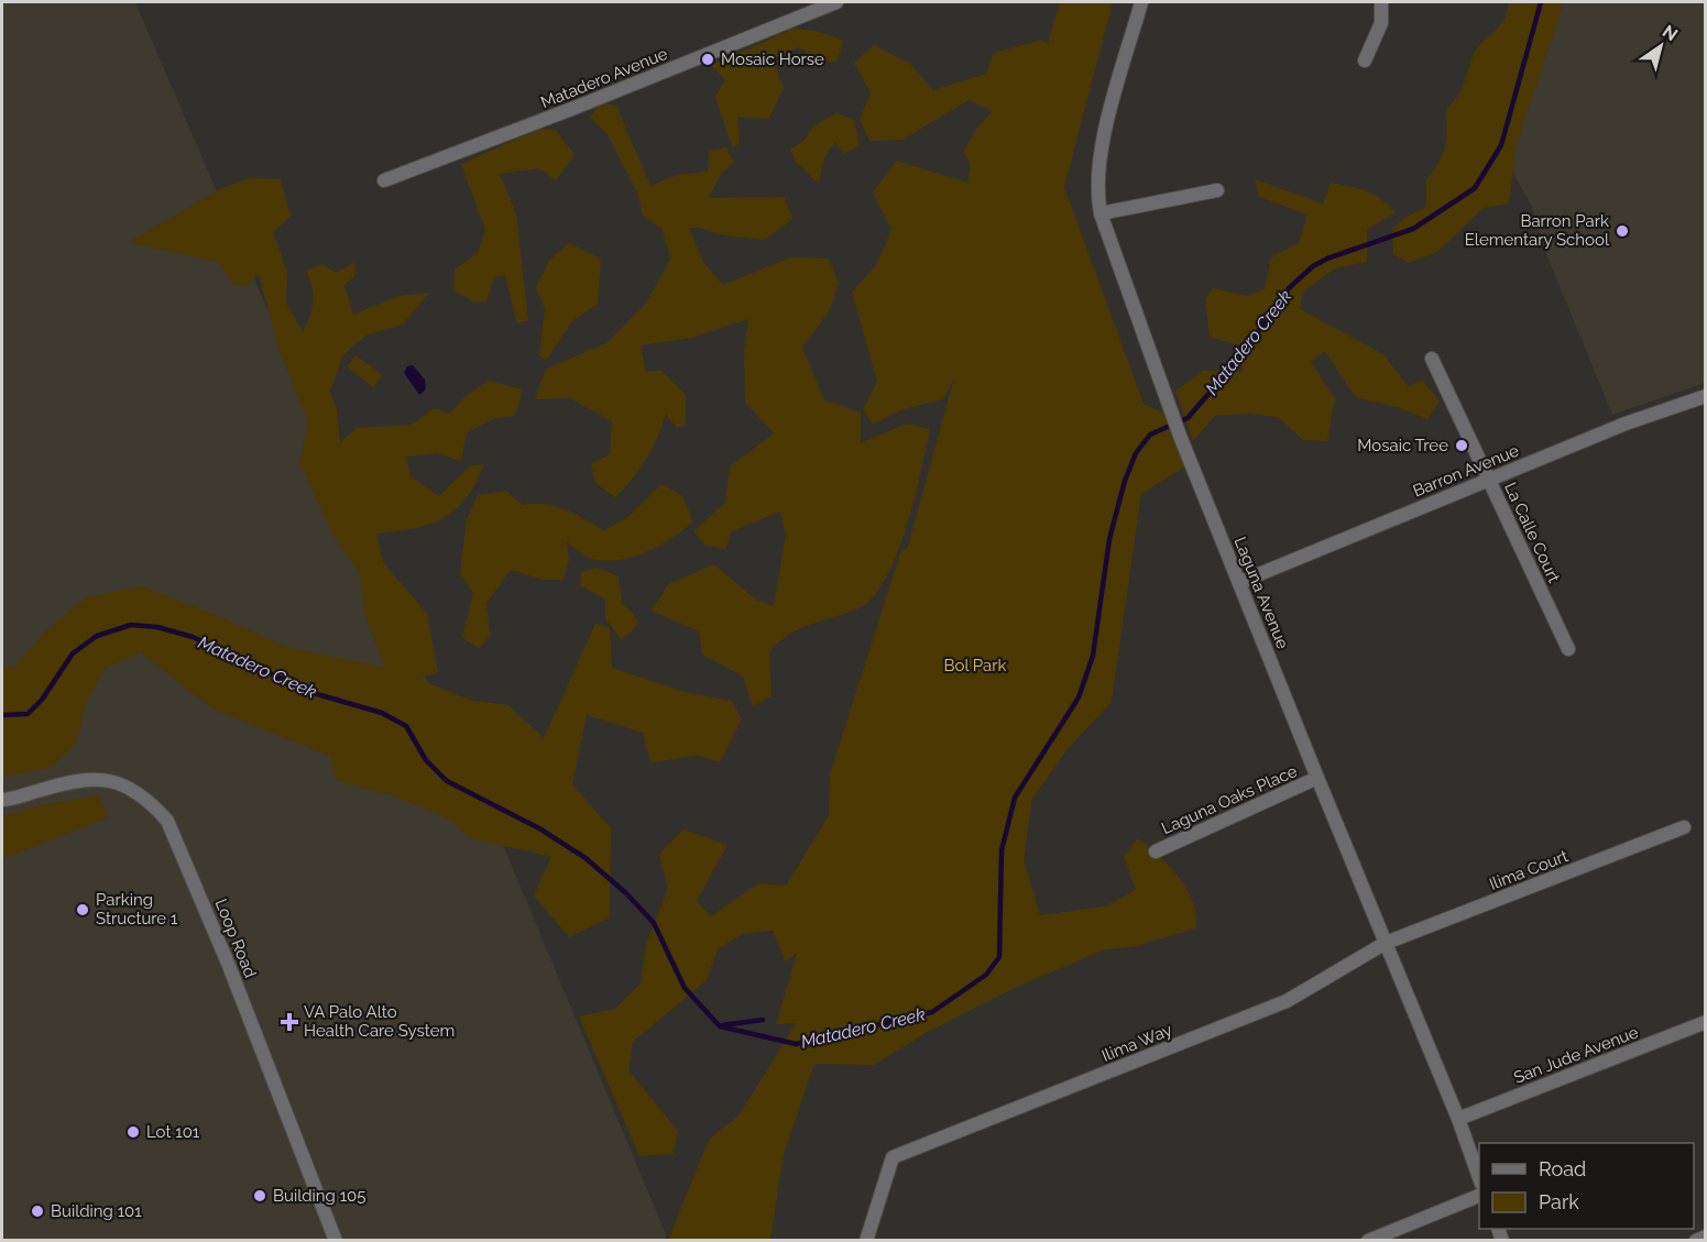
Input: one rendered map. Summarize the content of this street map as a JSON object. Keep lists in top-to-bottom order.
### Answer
{
  "streets": {
    "street": [
      "Matadero Avenue",
      "Barron Avenue",
      "La Calle Court",
      "Laguna Avenue",
      "Laguna Oaks Place",
      "Ilima Court",
      "Loop Road",
      "Ilima Way",
      "San Jude Avenue"
    ]
  },
  "crossings": [
    ["Barron Avenue", "La Calle Court"],
    ["Barron Avenue", "Laguna Avenue"],
    ["Laguna Avenue", "Laguna Oaks Place"],
    ["Laguna Avenue", "Ilima Court"],
    ["Laguna Avenue", "Ilima Way"],
    ["Laguna Avenue", "San Jude Avenue"],
    ["Ilima Court", "Ilima Way"]
  ],
  "water": ["Matadero Creek"],
  "parks": ["Bol Park"],
  "places": {
    "other": [
      "Mosaic Horse",
      "Barron Park Elementary School",
      "Mosaic Tree",
      "Parking Structure 1",
      "Lot 101",
      "Building 105",
      "Building 101"
    ],
    "health": ["VA Palo Alto Health Care System"]
  },
  "legend": ["Road", "Park"],
  "north": "top right"
}
